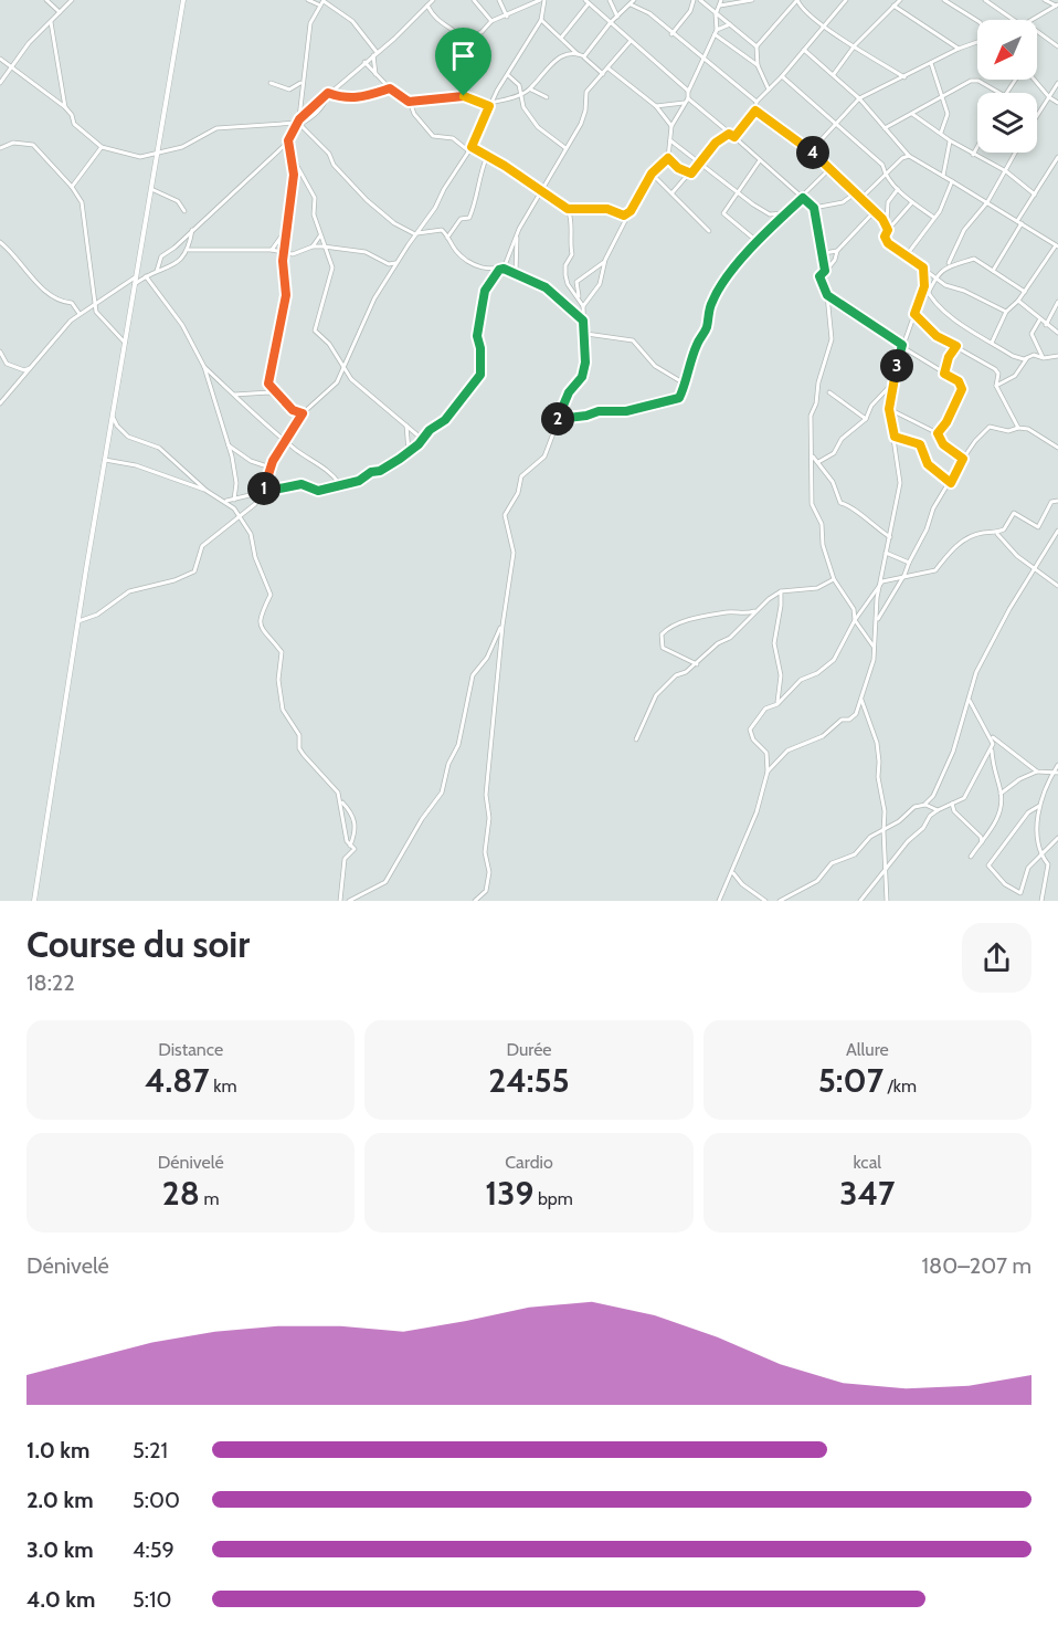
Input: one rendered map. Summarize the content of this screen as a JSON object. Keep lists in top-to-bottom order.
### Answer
{
  "north": "bottom left",
  "page": {
    "pins": [
      "4",
      "3",
      "2",
      "1"
    ],
    "heading": ["Course du soir", "18:22"],
    "stats": [
      ["Distance", "4.87 km"],
      ["Durée", "24:55"],
      ["Allure", "5:07 /km"],
      ["Dénivelé", "28 m"],
      ["Cardio", "139 bpm"],
      ["kcal", "347"]
    ],
    "chart": ["Dénivelé", "180–207 m"],
    "list": [
      {
        "name": "1.0 km",
        "note": "5:21"
      },
      {
        "name": "2.0 km",
        "note": "5:00"
      },
      {
        "name": "3.0 km",
        "note": "4:59"
      },
      {
        "name": "4.0 km",
        "note": "5:10"
      }
    ]
  }
}
